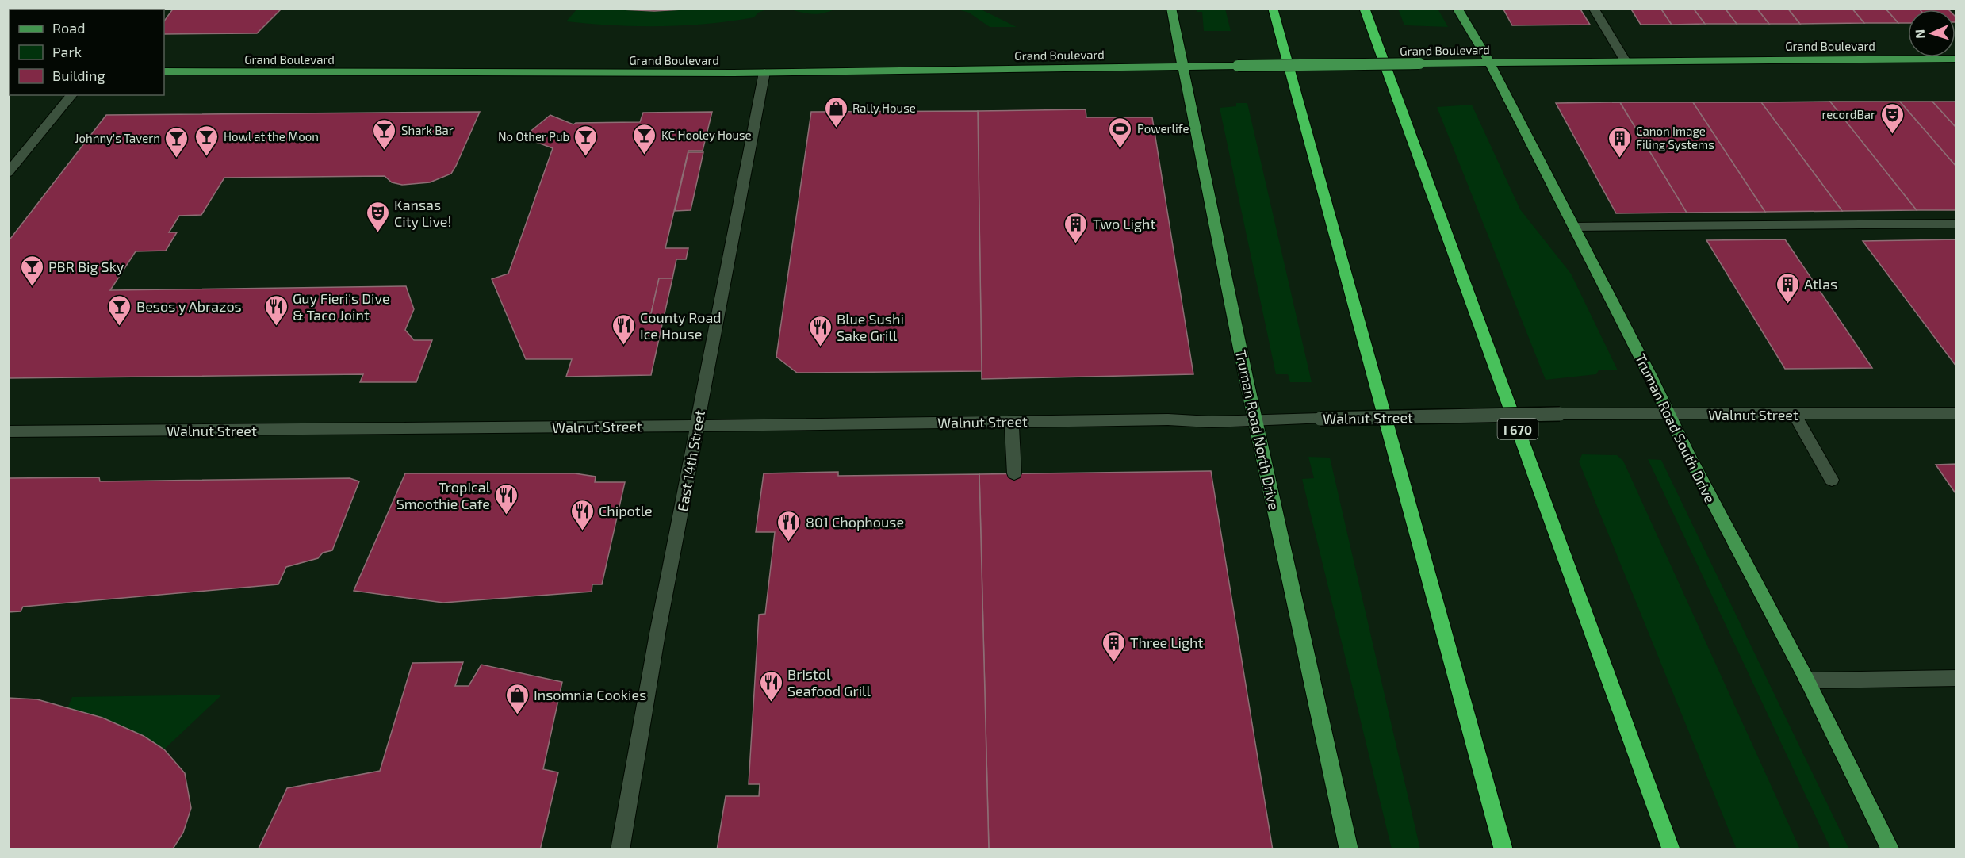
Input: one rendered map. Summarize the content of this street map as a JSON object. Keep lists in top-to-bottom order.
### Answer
{
  "streets": {
    "highway": ["I 670"],
    "main road": ["Grand Boulevard", "Truman Road South Drive", "Truman Road North Drive"],
    "street": ["Walnut Street", "East 14th Street"]
  },
  "crossings": [
    ["Grand Boulevard", "Truman Road South Drive"],
    ["Grand Boulevard", "Truman Road North Drive"],
    ["Grand Boulevard", "East 14th Street"],
    ["Walnut Street", "Truman Road South Drive"],
    ["Walnut Street", "Truman Road North Drive"],
    ["Walnut Street", "East 14th Street"]
  ],
  "places": {
    "shop": ["Rally House", "Insomnia Cookies"],
    "theatre": ["recordBar", "Kansas City Live!"],
    "sports": ["Powerlife"],
    "bar": [
      "Shark Bar",
      "KC Hooley House",
      "Howl at the Moon",
      "No Other Pub",
      "Johnny's Tavern",
      "PBR Big Sky",
      "Besos y Abrazos"
    ],
    "building": [
      "Canon Image Filing Systems",
      "Two Light",
      "Atlas",
      "Three Light"
    ],
    "restaurant": [
      "Guy Fieri's Dive & Taco Joint",
      "County Road Ice House",
      "Blue Sushi Sake Grill",
      "Tropical Smoothie Cafe",
      "Chipotle",
      "801 Chophouse",
      "Bristol Seafood Grill"
    ]
  },
  "legend": ["Road", "Park", "Building"],
  "north": "left"
}
